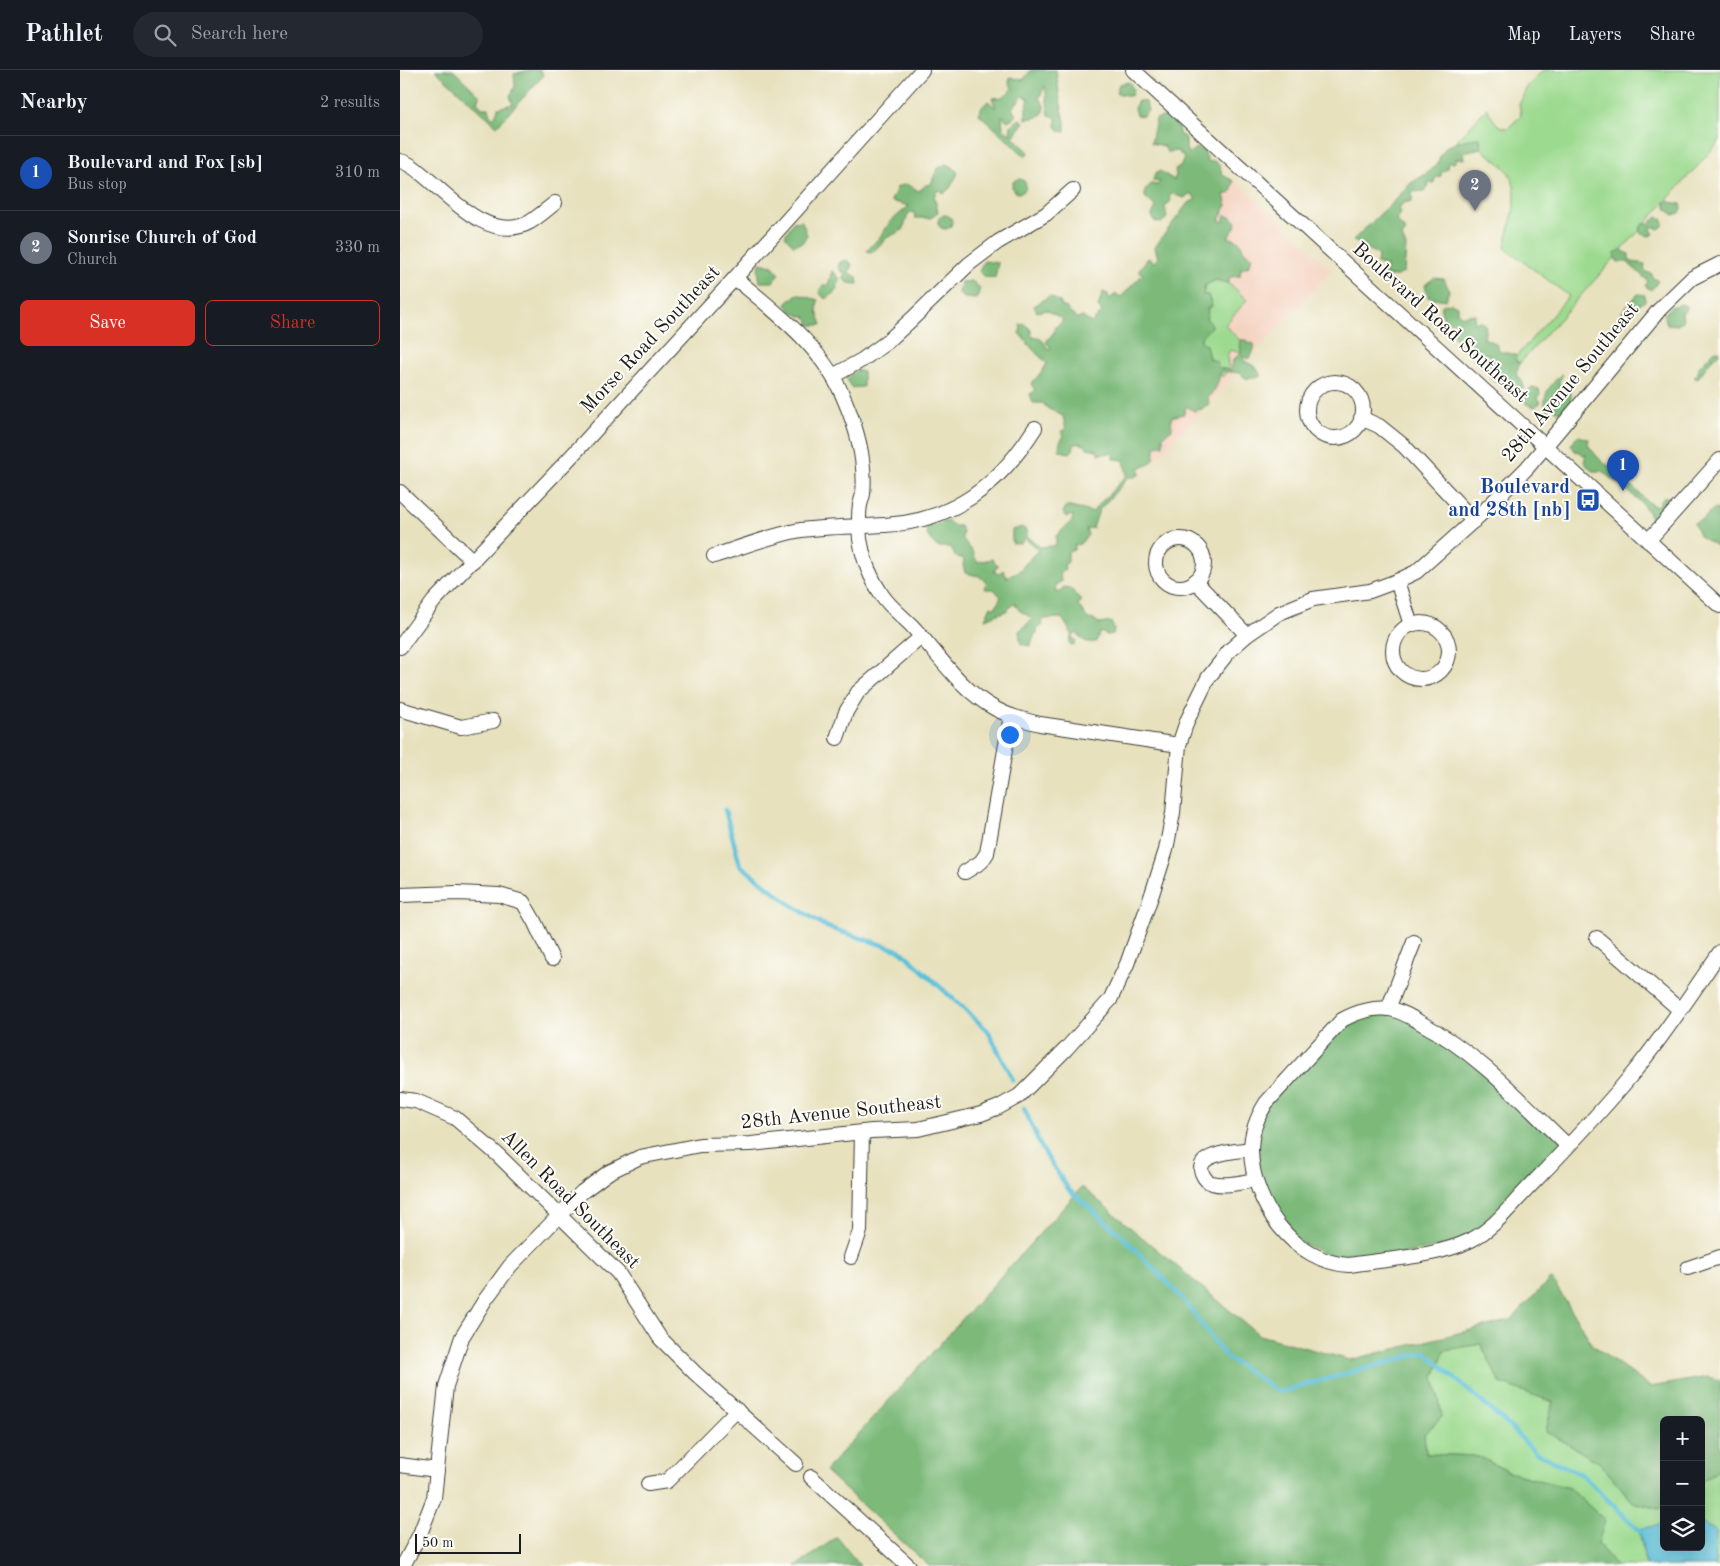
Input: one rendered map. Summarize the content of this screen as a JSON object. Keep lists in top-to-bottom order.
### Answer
{
  "streets": {
    "street": [
      "Boulevard Road Southeast",
      "Morse Road Southeast",
      "28th Avenue Southeast",
      "Allen Road Southeast"
    ]
  },
  "crossings": [
    ["Boulevard Road Southeast", "28th Avenue Southeast"],
    ["28th Avenue Southeast", "Allen Road Southeast"]
  ],
  "places": {
    "bus stop": ["Boulevard and 28th [nb]"]
  },
  "scale_bar": "50 m",
  "page": {
    "header": "Pathlet",
    "search": "Search here",
    "nav": ["Map", "Layers", "Share"],
    "heading": ["Nearby", "2 results"],
    "list": [
      {
        "mark": "1",
        "name": "Boulevard and Fox [sb]",
        "note": "Bus stop",
        "value": "310 m"
      },
      {
        "mark": "2",
        "name": "Sonrise Church of God",
        "note": "Church",
        "value": "330 m"
      }
    ],
    "pins": ["2", "1"],
    "buttons": ["Save", "Share"],
    "map_buttons": ["+", "−"],
    "scale": "50 m"
  }
}
